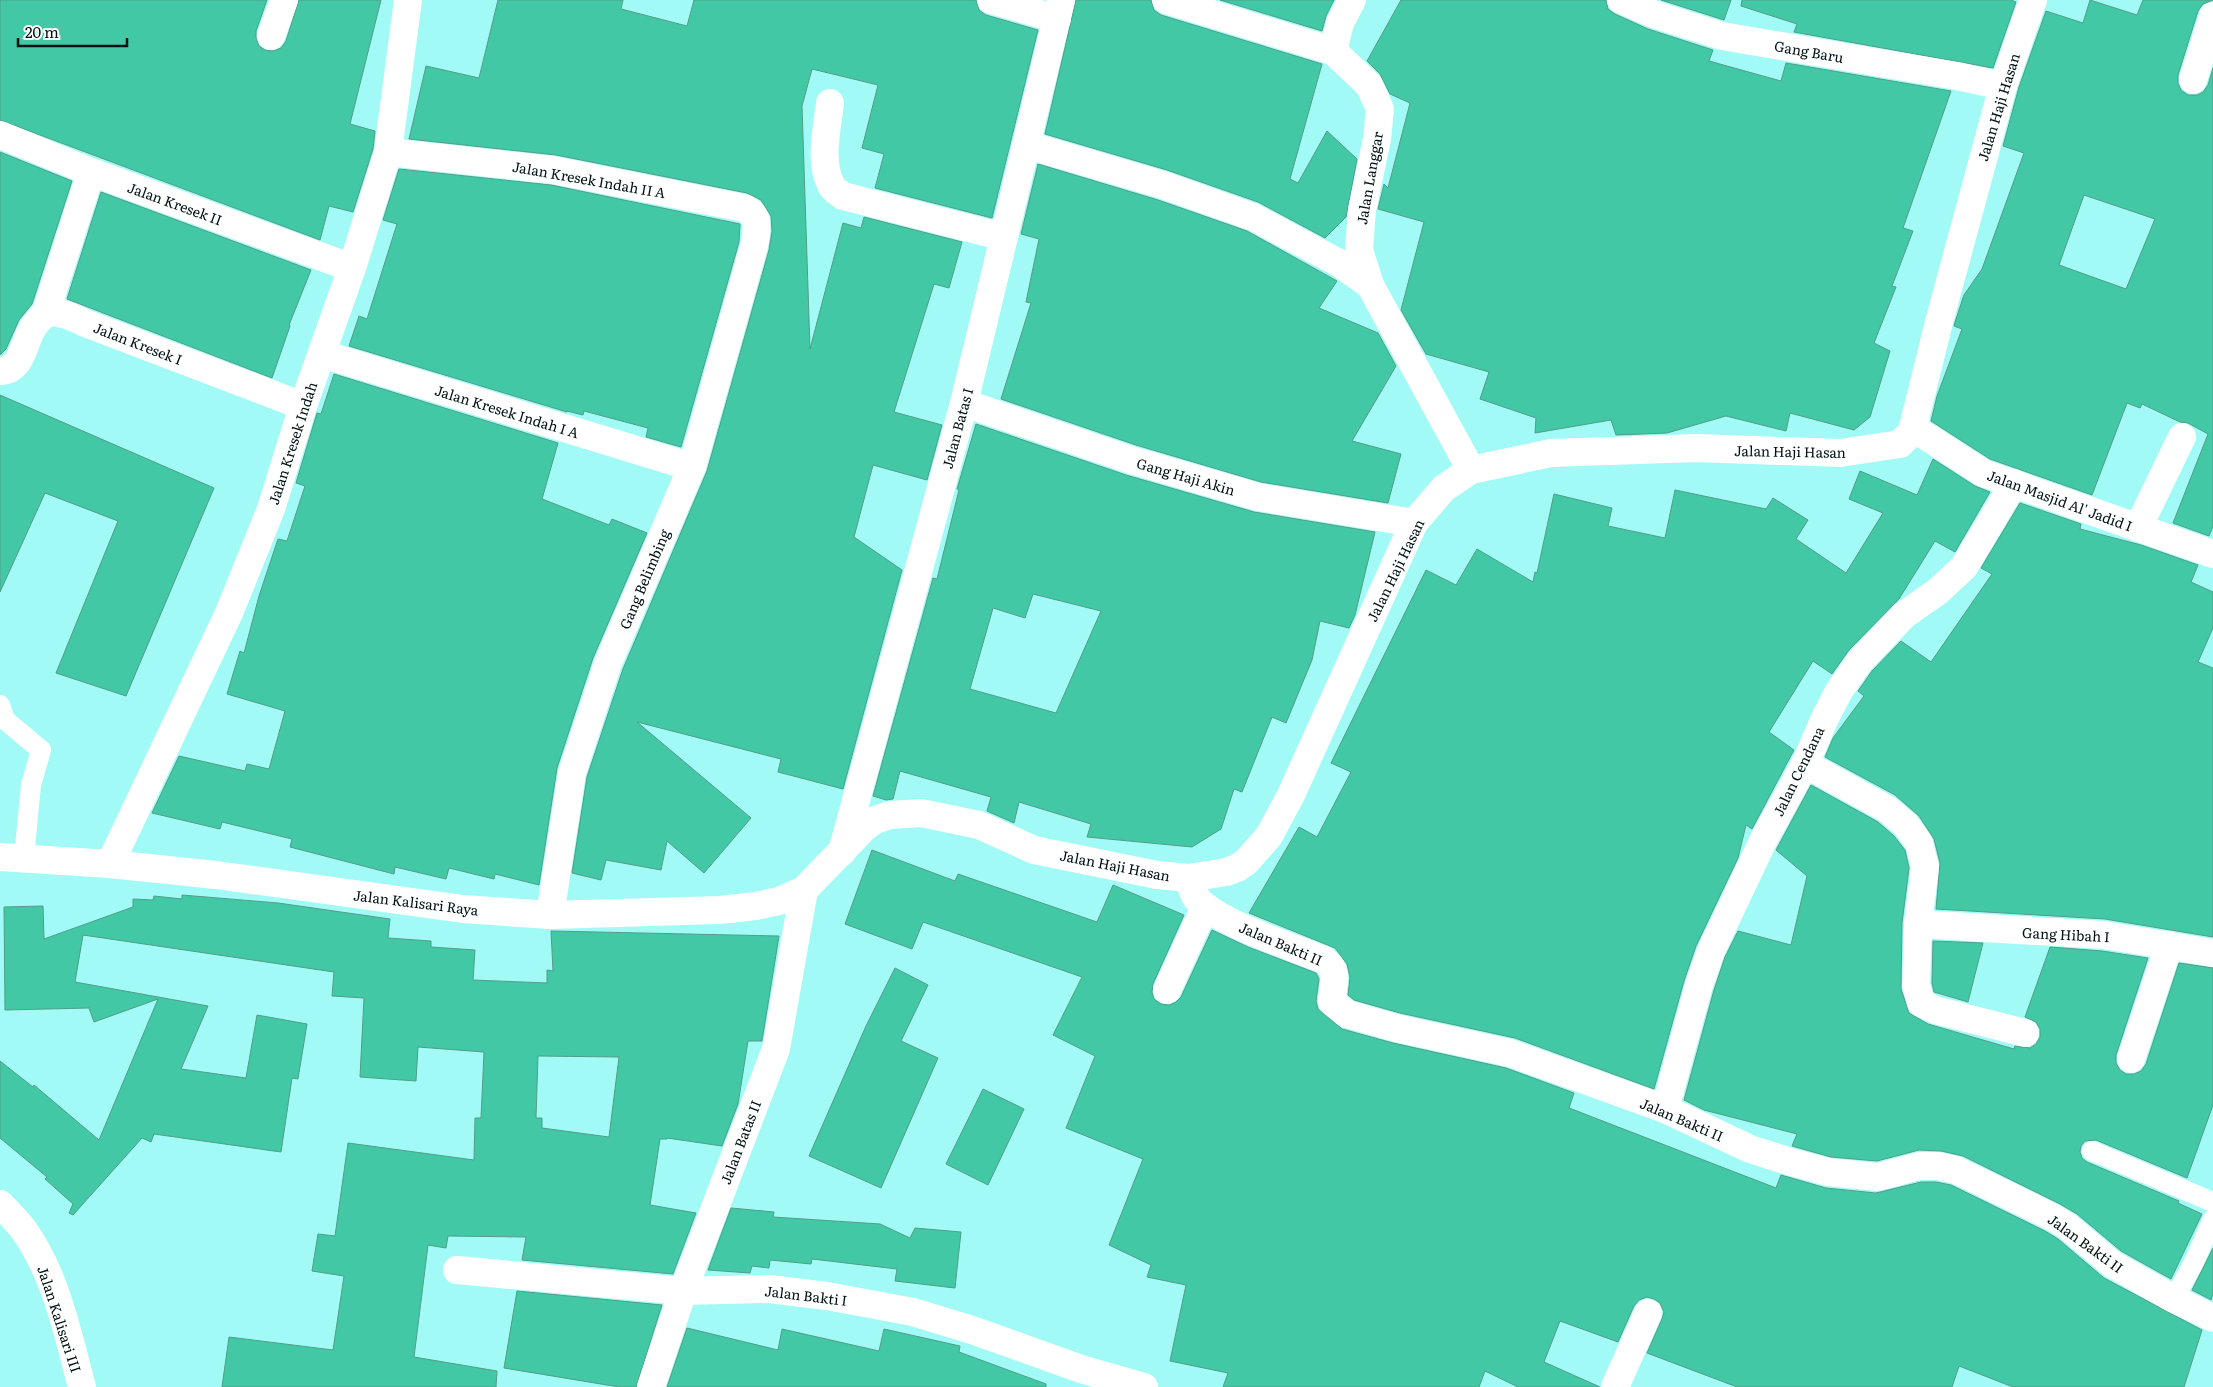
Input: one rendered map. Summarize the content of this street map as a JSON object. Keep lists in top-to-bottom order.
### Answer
{
  "streets": {
    "street": [
      "Gang Baru",
      "Jalan Haji Hasan",
      "Jalan Langgar",
      "Jalan Kresek Indah II A",
      "Jalan Kresek II",
      "Jalan Kresek I",
      "Jalan Kresek Indah I A",
      "Jalan Batas I",
      "Jalan Kresek Indah",
      "Gang Haji Akin",
      "Jalan Masjid Al' Jadid I",
      "Gang Belimbing",
      "Jalan Cendana",
      "Jalan Kalisari Raya",
      "Gang Hibah I",
      "Jalan Bakti II",
      "Jalan Batas II",
      "Jalan Bakti I",
      "Jalan Kalisari III"
    ]
  },
  "crossings": [
    ["Gang Baru", "Jalan Haji Hasan"],
    ["Jalan Haji Hasan", "Jalan Langgar"],
    ["Jalan Haji Hasan", "Jalan Batas I"],
    ["Jalan Haji Hasan", "Gang Haji Akin"],
    ["Jalan Haji Hasan", "Jalan Masjid Al' Jadid I"],
    ["Jalan Haji Hasan", "Jalan Kalisari Raya"],
    ["Jalan Haji Hasan", "Jalan Bakti II"],
    ["Jalan Haji Hasan", "Jalan Batas II"],
    ["Jalan Kresek Indah II A", "Jalan Kresek Indah"],
    ["Jalan Kresek Indah II A", "Gang Belimbing"],
    ["Jalan Kresek II", "Jalan Kresek Indah"],
    ["Jalan Kresek I", "Jalan Kresek Indah"],
    ["Jalan Kresek Indah I A", "Jalan Kresek Indah"],
    ["Jalan Kresek Indah I A", "Gang Belimbing"],
    ["Jalan Batas I", "Gang Haji Akin"],
    ["Jalan Kresek Indah", "Jalan Kalisari Raya"],
    ["Jalan Masjid Al' Jadid I", "Jalan Cendana"],
    ["Gang Belimbing", "Jalan Kalisari Raya"],
    ["Jalan Cendana", "Jalan Bakti II"],
    ["Jalan Kalisari Raya", "Jalan Batas II"],
    ["Jalan Batas II", "Jalan Bakti I"]
  ],
  "scale_bar": "20 m"
}
